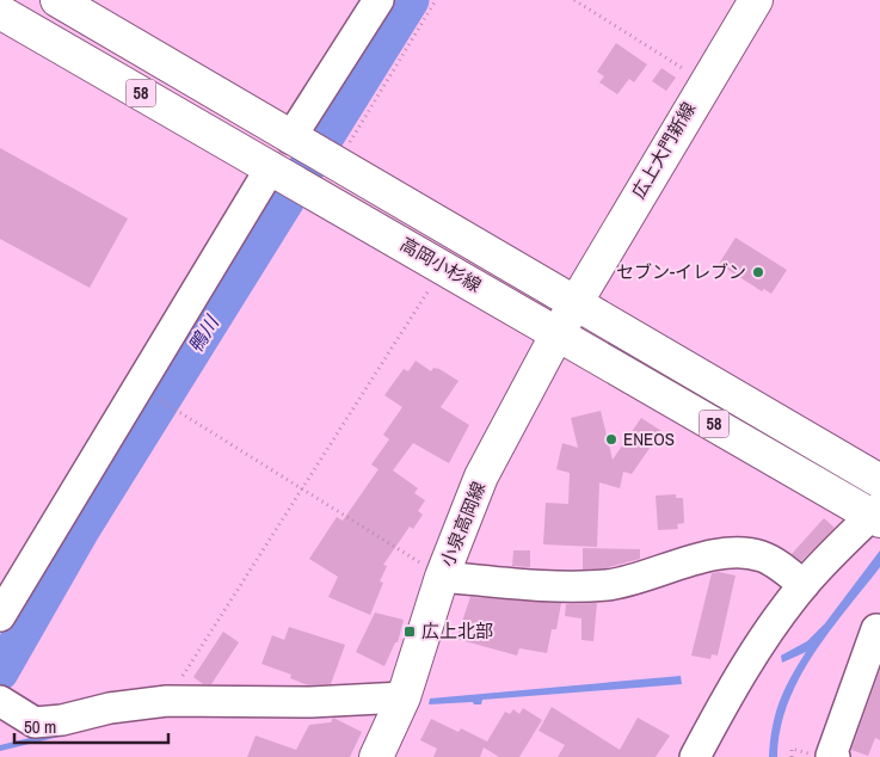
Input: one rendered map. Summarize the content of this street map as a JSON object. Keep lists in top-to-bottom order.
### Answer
{
  "streets": {
    "main road": [
      "58",
      "広上大門新線",
      "高岡小杉線",
      "小泉高岡線"
    ]
  },
  "crossings": [
    ["広上大門新線", "高岡小杉線"],
    ["広上大門新線", "小泉高岡線"],
    ["高岡小杉線", "小泉高岡線"]
  ],
  "water": ["鴨川"],
  "places": {
    "other": ["セブン-イレブン", "ENEOS"],
    "transit": ["広上北部"]
  },
  "scale_bar": "50 m"
}
